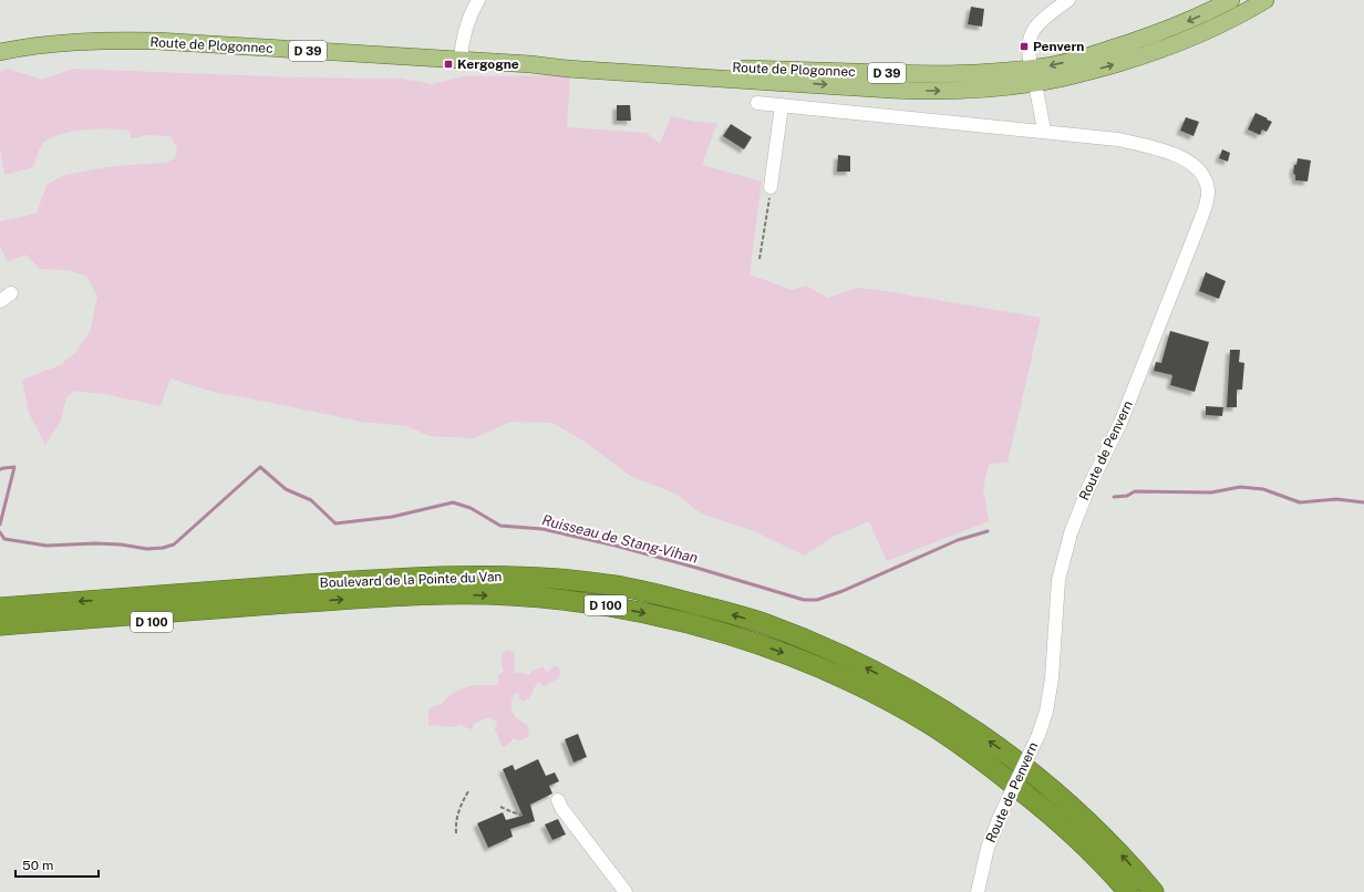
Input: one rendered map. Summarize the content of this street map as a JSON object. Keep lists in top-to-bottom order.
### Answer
{
  "streets": {
    "highway": ["Boulevard de la Pointe du Van", "D 100"],
    "main road": ["Route de Plogonnec", "D 39"],
    "street": ["Route de Penvern"]
  },
  "crossings": [
    ["Boulevard de la Pointe du Van", "D 100"]
  ],
  "water": ["Ruisseau de Stang-Vihan"],
  "places": {
    "transit": ["Penvern", "Kergogne"]
  },
  "scale_bar": "50 m"
}
